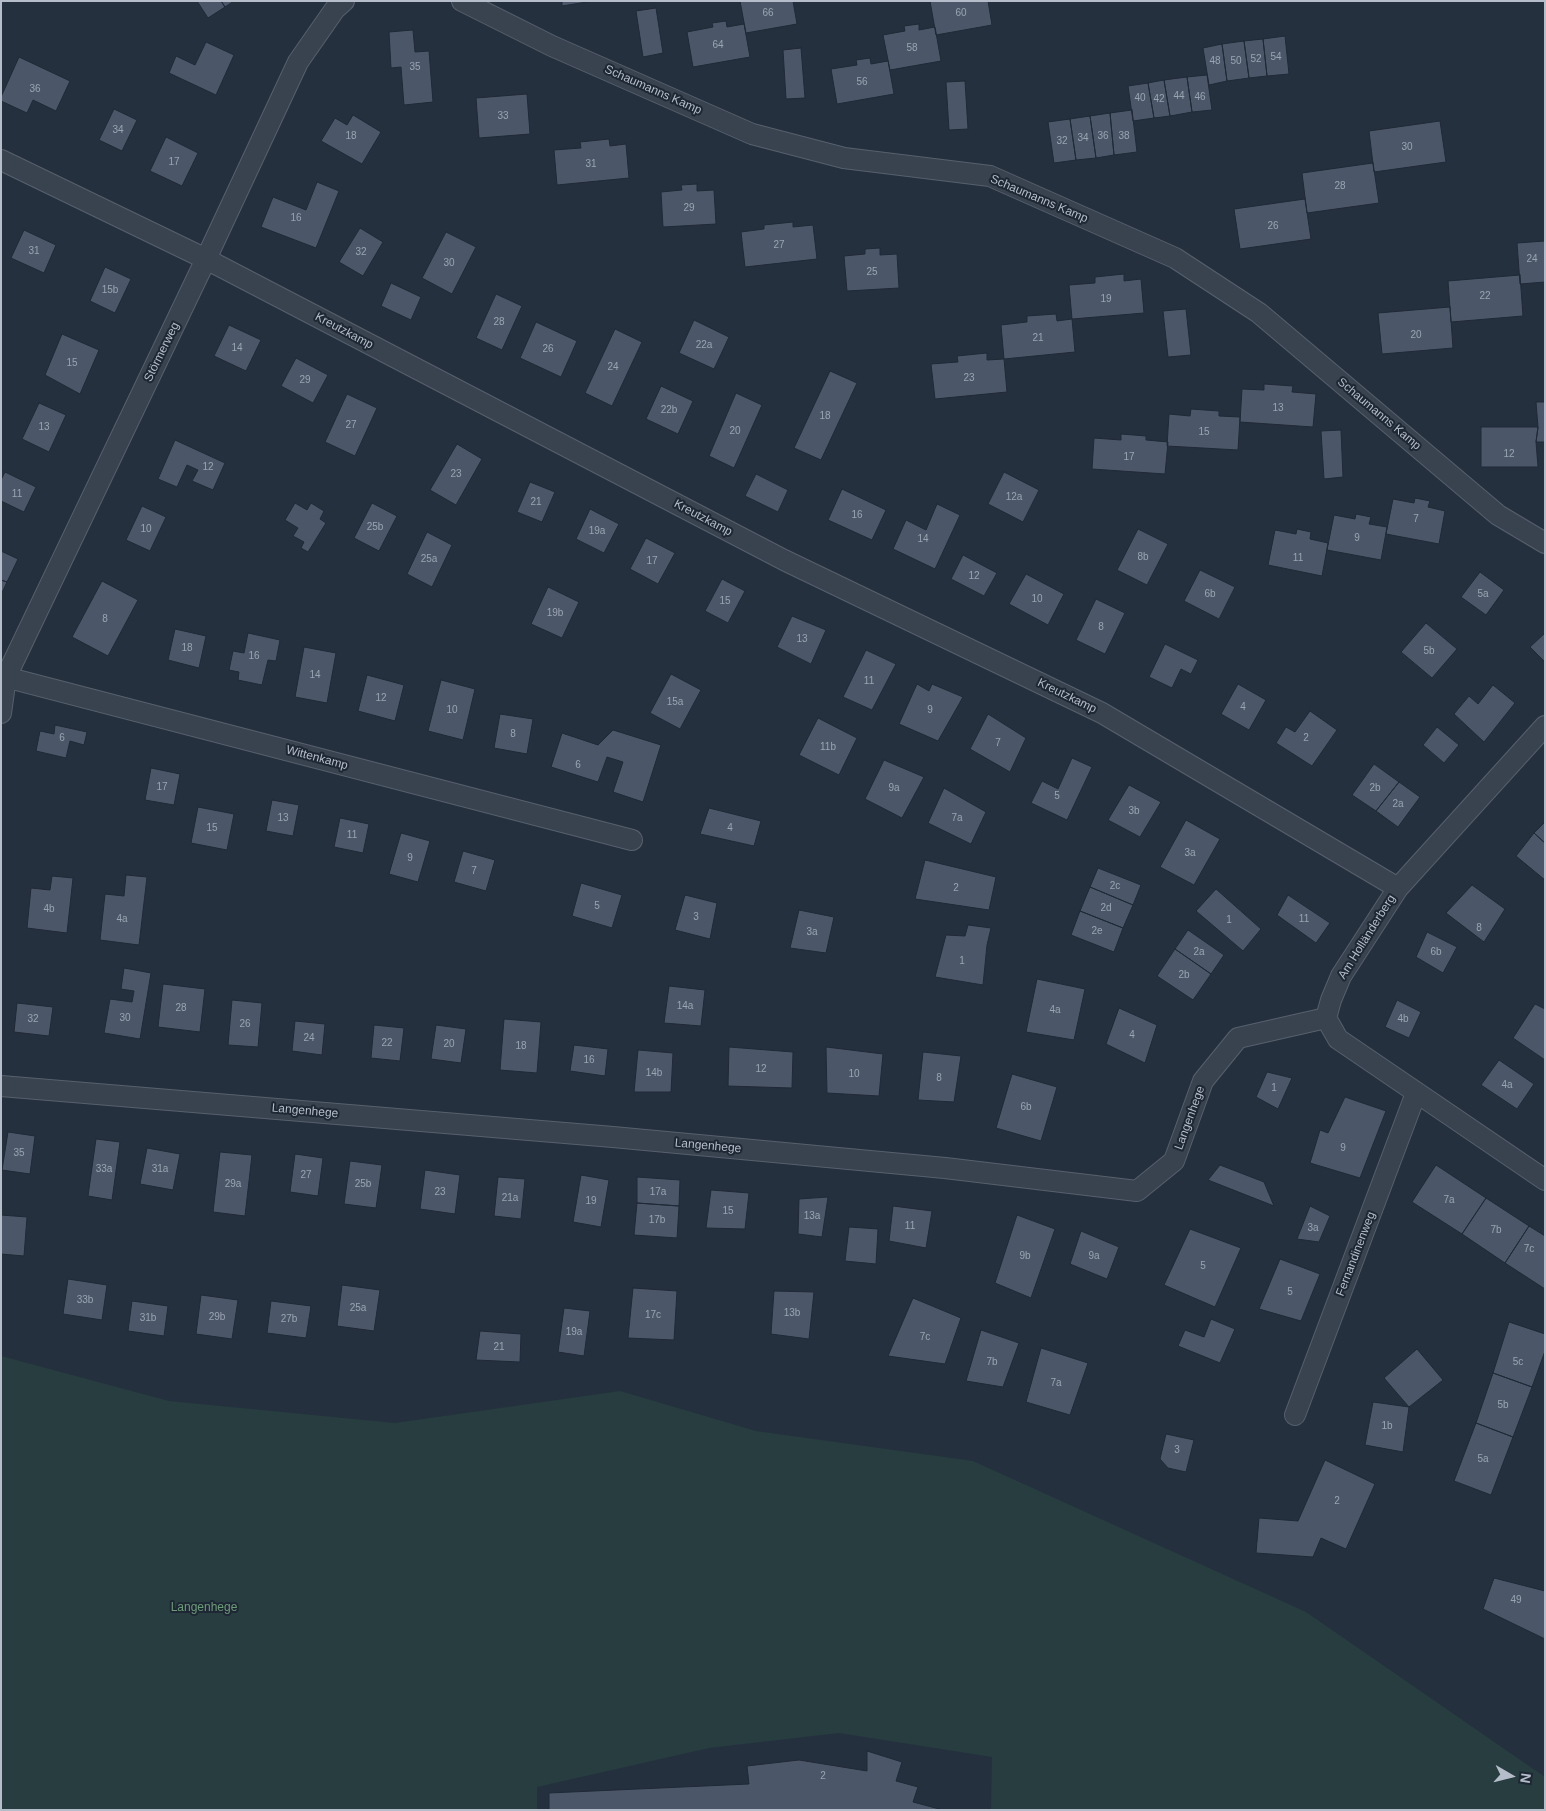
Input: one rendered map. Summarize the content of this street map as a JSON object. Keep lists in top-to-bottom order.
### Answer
{
  "streets": {
    "street": [
      "Schaumanns Kamp",
      "Kreutzkamp",
      "Störmerweg",
      "Wittenkamp",
      "Am Holländerberg",
      "Langenhege",
      "Fernandinenweg"
    ]
  },
  "crossings": [
    ["Kreutzkamp", "Störmerweg"],
    ["Kreutzkamp", "Am Holländerberg"],
    ["Störmerweg", "Wittenkamp"],
    ["Am Holländerberg", "Langenhege"]
  ],
  "parks": ["Langenhege"],
  "house_numbers": [
    "66",
    "60",
    "64",
    "58",
    "54",
    "52",
    "48",
    "50",
    "35",
    "56",
    "36",
    "44",
    "46",
    "40",
    "42",
    "33",
    "34",
    "18",
    "36",
    "38",
    "34",
    "32",
    "30",
    "17",
    "31",
    "28",
    "29",
    "16",
    "26",
    "27",
    "31",
    "32",
    "24",
    "30",
    "25",
    "15b",
    "22",
    "19",
    "28",
    "20",
    "21",
    "22a",
    "14",
    "26",
    "15",
    "24",
    "23",
    "29",
    "13",
    "22b",
    "18",
    "27",
    "13",
    "20",
    "15",
    "12",
    "17",
    "12",
    "23",
    "11",
    "12a",
    "21",
    "16",
    "7",
    "25b",
    "10",
    "19a",
    "9",
    "14",
    "8b",
    "11",
    "25a",
    "17",
    "12",
    "6b",
    "5a",
    "10",
    "15",
    "19b",
    "8",
    "8",
    "13",
    "18",
    "5b",
    "16",
    "14",
    "11",
    "12",
    "15a",
    "4",
    "10",
    "9",
    "8",
    "6",
    "2",
    "7",
    "11b",
    "6",
    "17",
    "9a",
    "2b",
    "5",
    "2a",
    "3b",
    "13",
    "7a",
    "15",
    "4",
    "11",
    "3a",
    "9",
    "7",
    "2c",
    "2",
    "5",
    "2d",
    "4b",
    "3",
    "4a",
    "11",
    "1",
    "8",
    "2e",
    "3a",
    "2a",
    "6b",
    "1",
    "2b",
    "14a",
    "28",
    "4a",
    "30",
    "32",
    "4b",
    "26",
    "4",
    "24",
    "22",
    "20",
    "18",
    "16",
    "12",
    "14b",
    "10",
    "8",
    "4a",
    "1",
    "6b",
    "9",
    "35",
    "33a",
    "31a",
    "27",
    "29a",
    "25b",
    "23",
    "17a",
    "21a",
    "7a",
    "19",
    "15",
    "13a",
    "17b",
    "11",
    "3a",
    "7b",
    "7c",
    "9b",
    "9a",
    "5",
    "5",
    "33b",
    "25a",
    "13b",
    "17c",
    "29b",
    "31b",
    "27b",
    "19a",
    "7c",
    "21",
    "7b",
    "5c",
    "7a",
    "5b",
    "1b",
    "3",
    "5a",
    "2",
    "49",
    "2"
  ],
  "north": "right"
}
